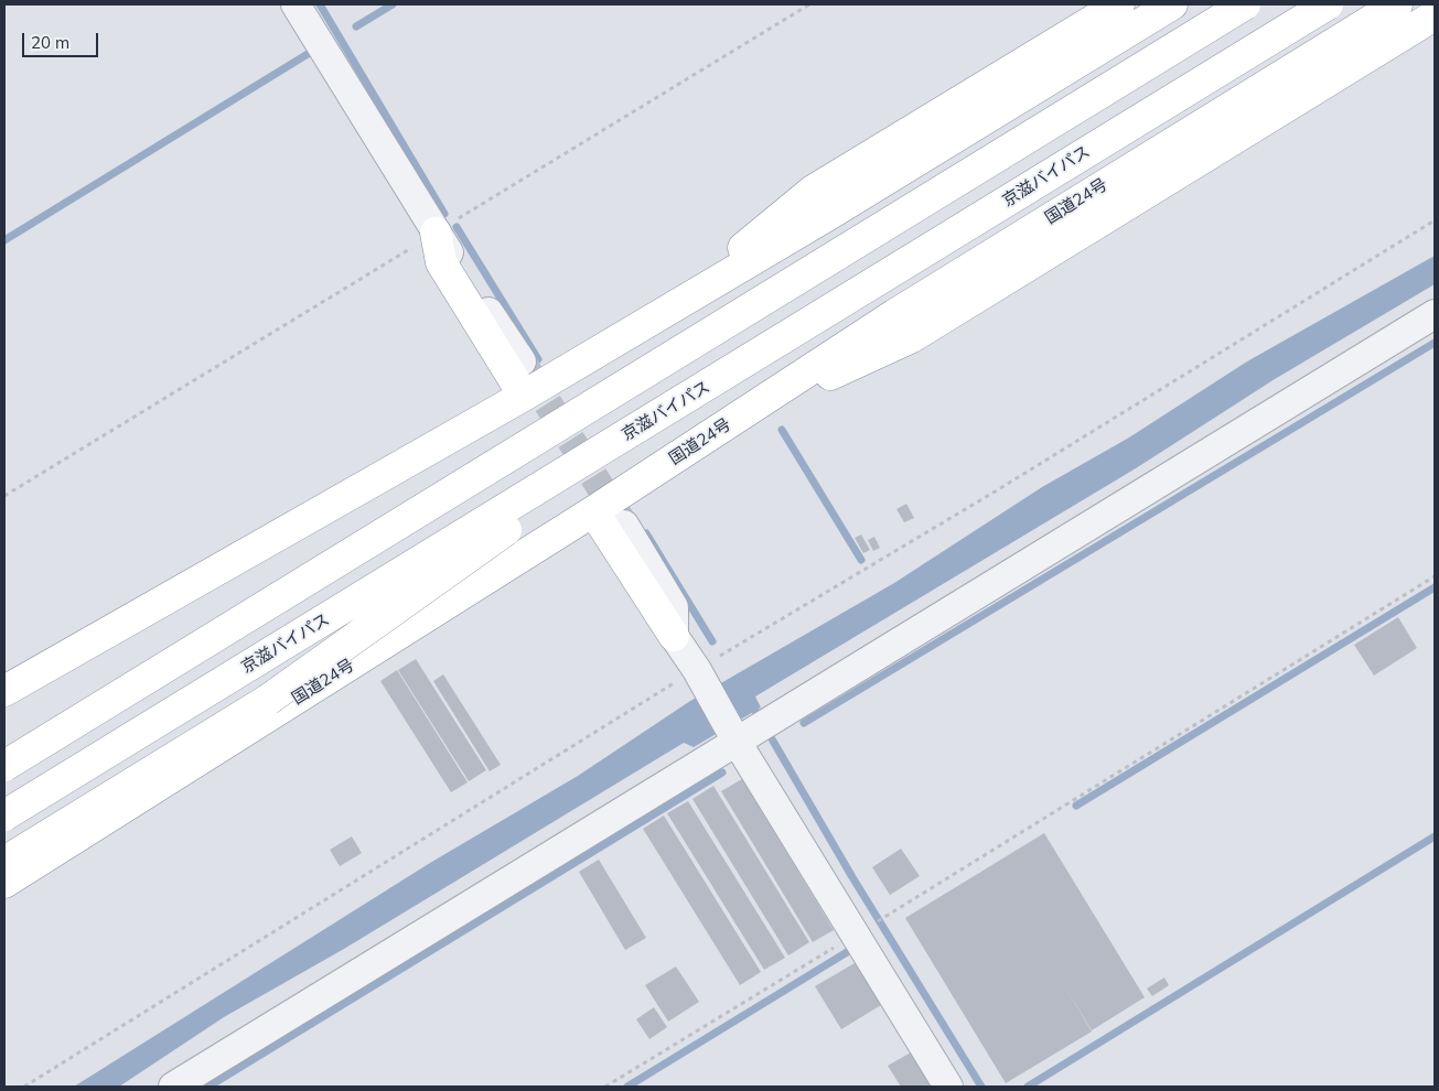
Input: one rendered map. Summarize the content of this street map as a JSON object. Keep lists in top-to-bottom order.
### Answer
{
  "streets": {
    "highway": ["京滋バイパス", "国道24号"]
  },
  "scale_bar": "20 m"
}
